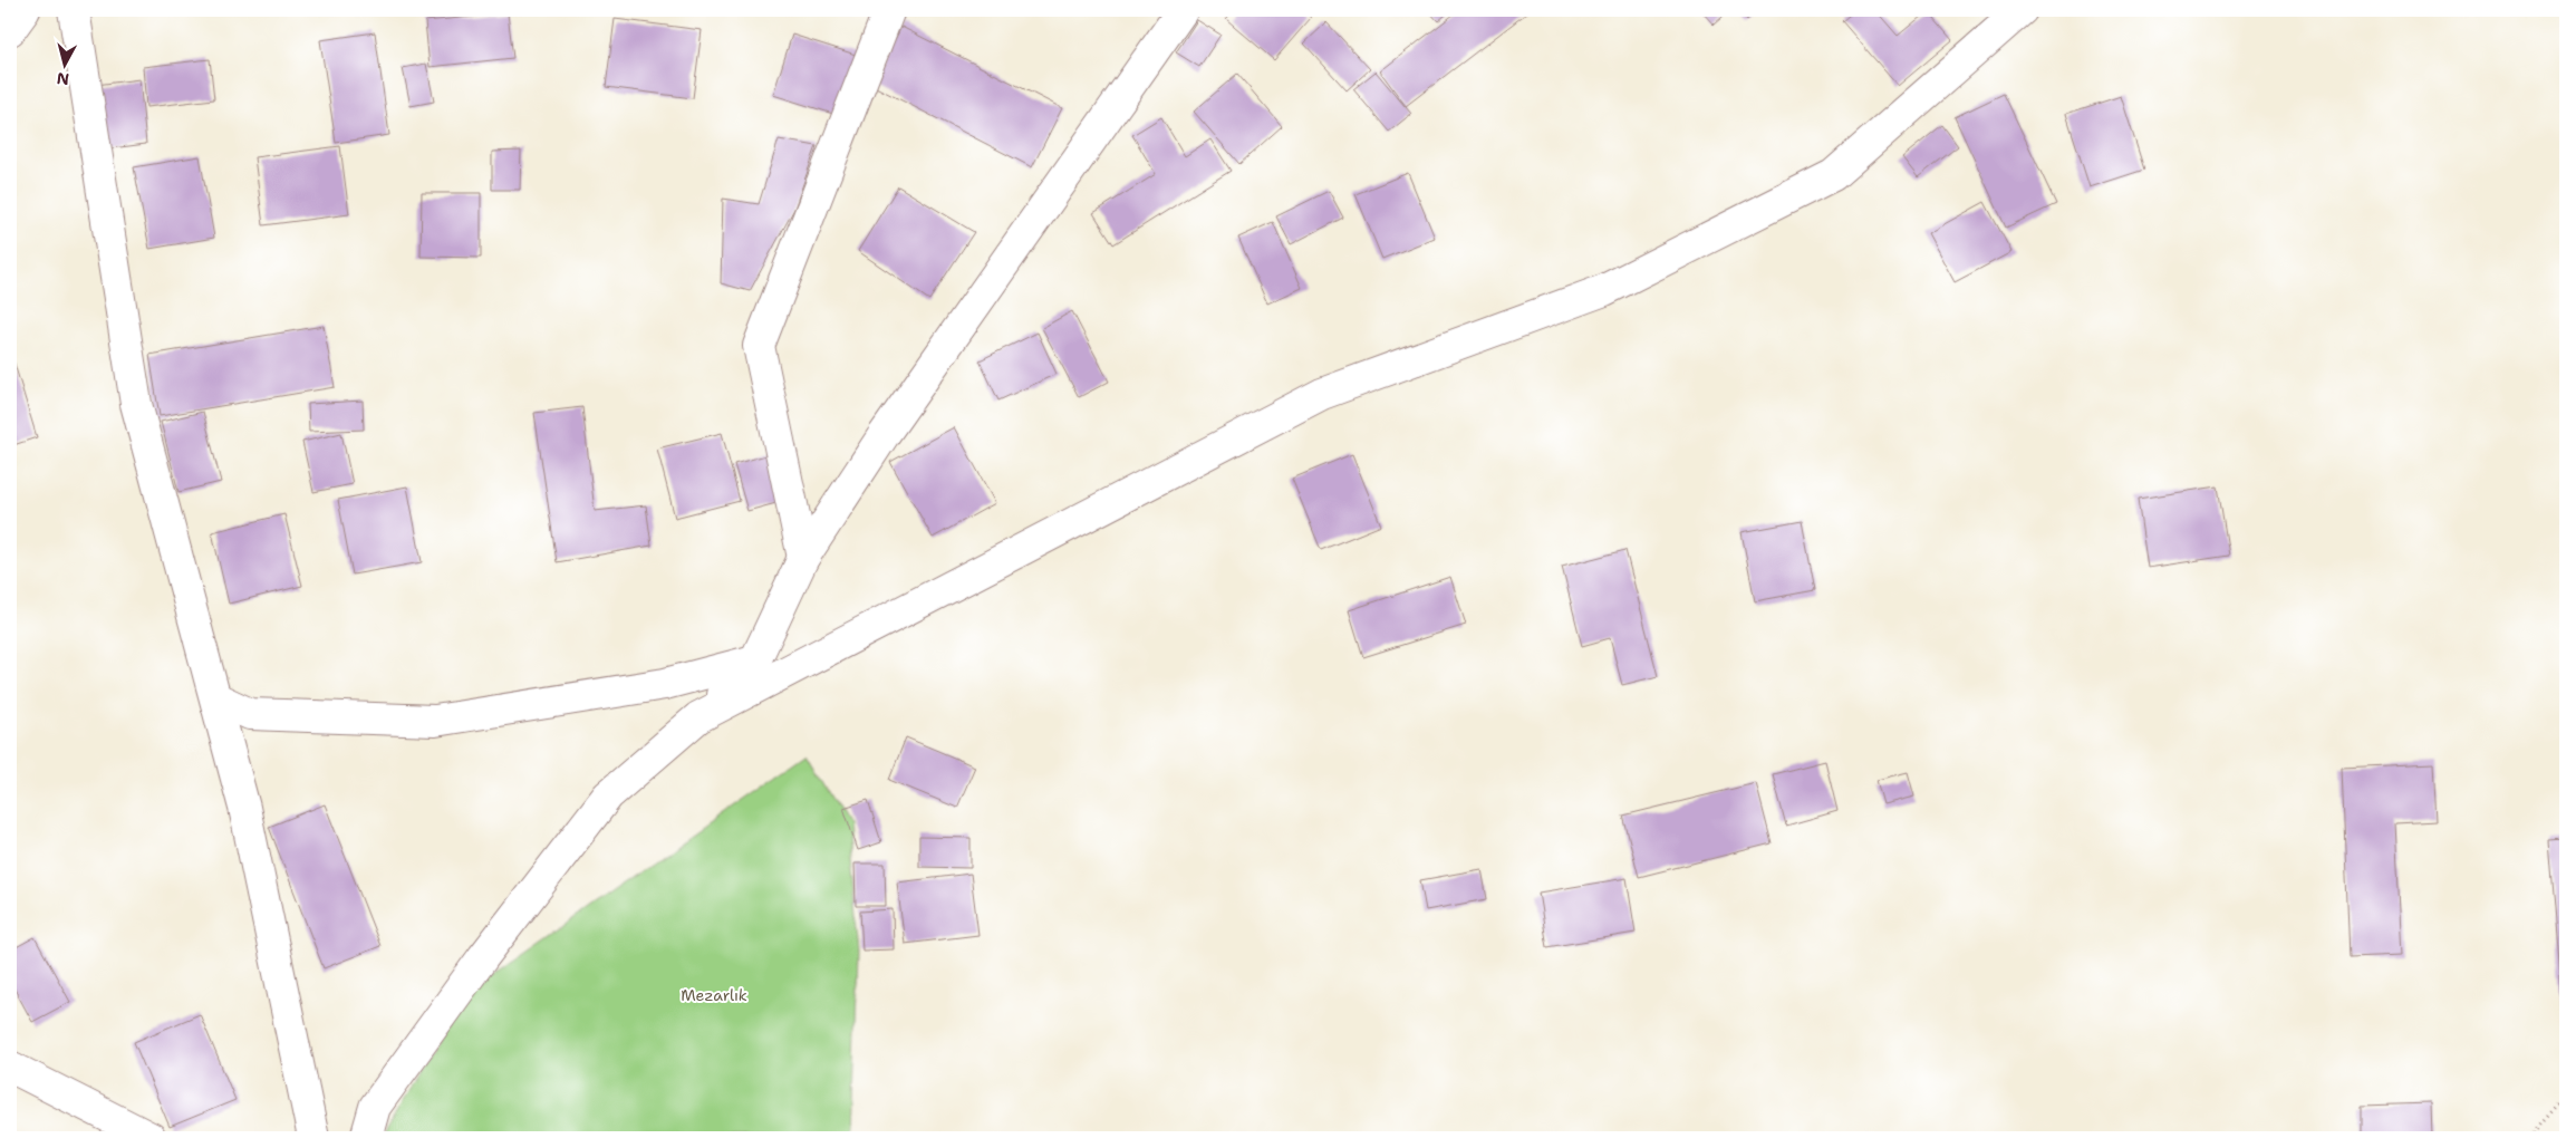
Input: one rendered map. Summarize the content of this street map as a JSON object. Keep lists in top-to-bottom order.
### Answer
{
  "parks": ["Mezarlık"],
  "north": "bottom"
}
